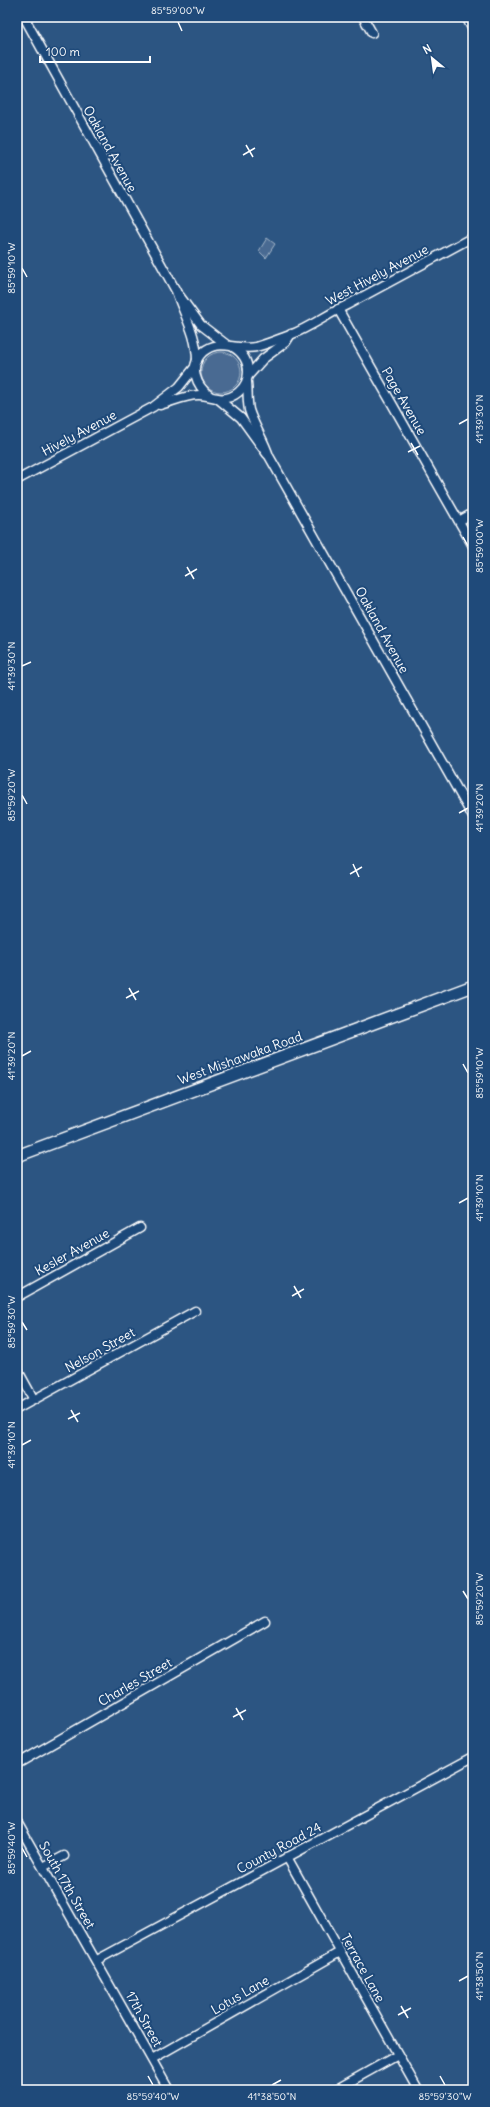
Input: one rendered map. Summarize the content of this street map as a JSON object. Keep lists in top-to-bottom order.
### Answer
{
  "streets": {
    "main road": ["West Mishawaka Road"],
    "street": [
      "Oakland Avenue",
      "West Hively Avenue",
      "Page Avenue",
      "Hively Avenue",
      "Kesler Avenue",
      "Nelson Street",
      "Charles Street",
      "County Road 24",
      "South 17th Street",
      "Terrace Lane",
      "Lotus Lane",
      "17th Street"
    ]
  },
  "crossings": [
    ["Oakland Avenue", "Hively Avenue"],
    ["West Hively Avenue", "Page Avenue"],
    ["West Hively Avenue", "Hively Avenue"],
    ["County Road 24", "South 17th Street"],
    ["County Road 24", "Terrace Lane"],
    ["County Road 24", "17th Street"],
    ["South 17th Street", "17th Street"],
    ["Terrace Lane", "Lotus Lane"],
    ["Lotus Lane", "17th Street"]
  ],
  "scale_bar": "100 m",
  "north": "top left",
  "coordinates": [
    "85°59'00\"W",
    "85°59'10\"W",
    "41°39'30\"N",
    "85°59'20\"W",
    "41°39'20\"N",
    "41°39'10\"N",
    "85°59'30\"W",
    "85°59'40\"W",
    "41°38'50\"N"
  ]
}
